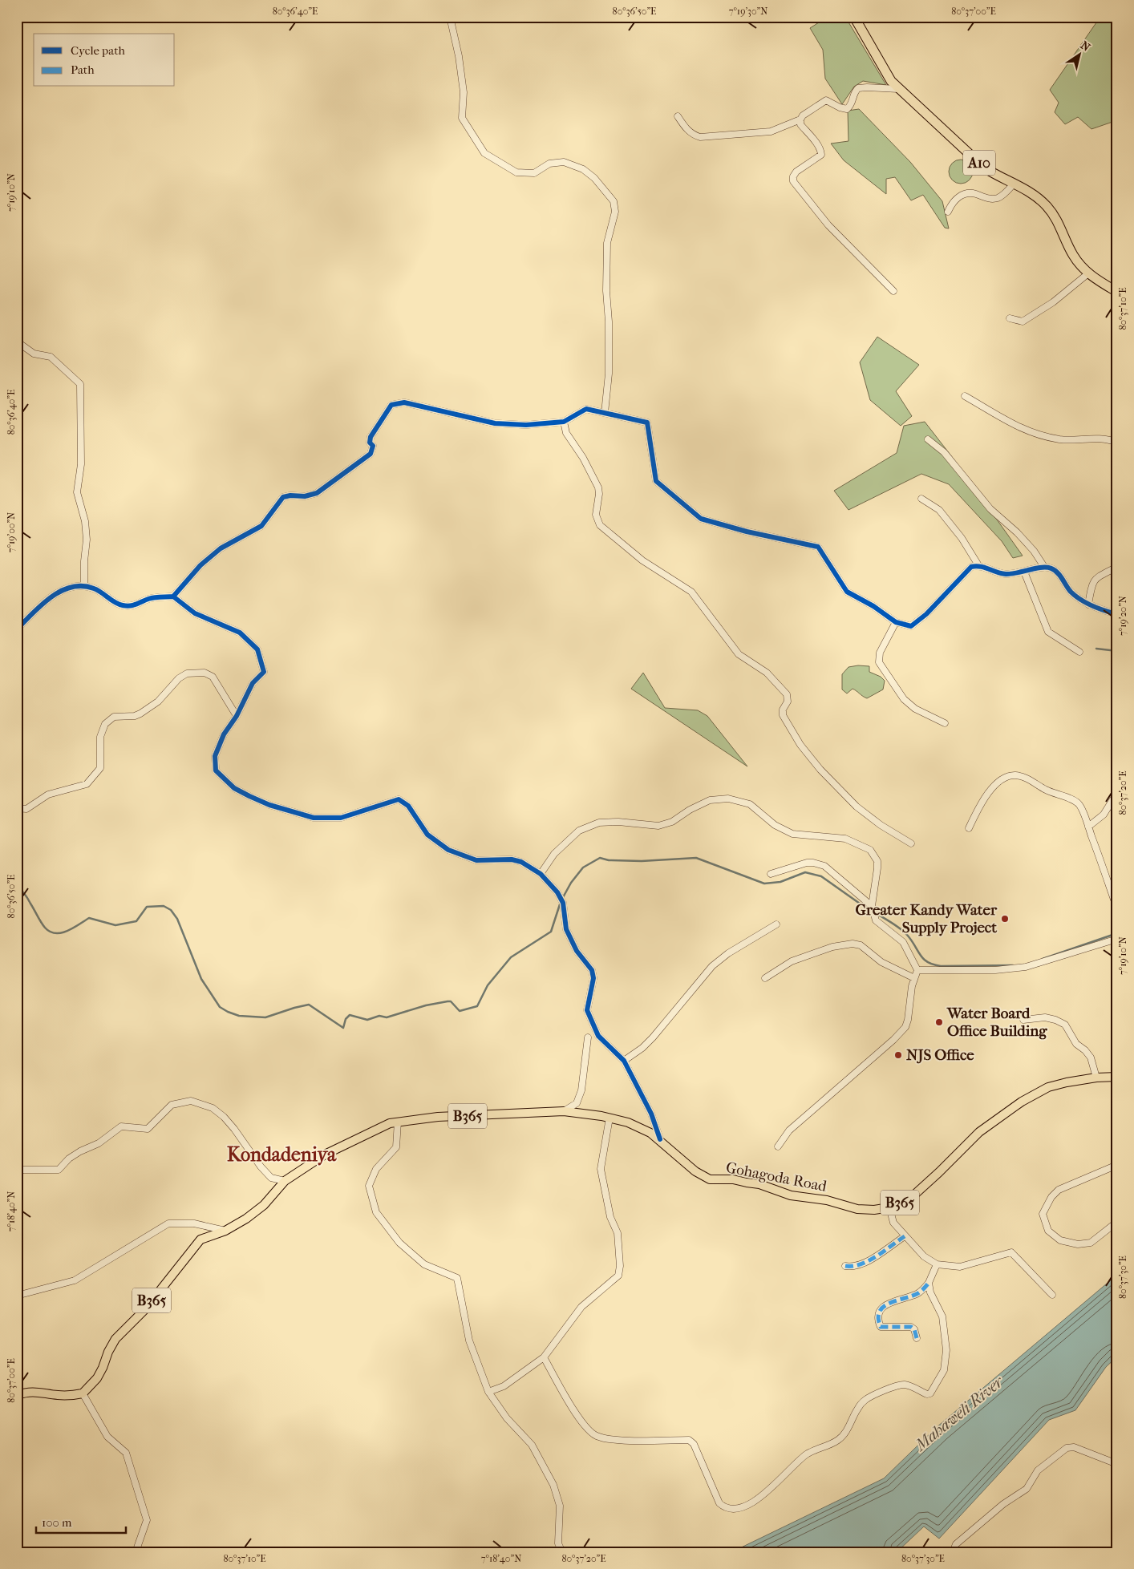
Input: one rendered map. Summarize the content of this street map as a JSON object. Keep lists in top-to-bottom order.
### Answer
{
  "streets": {
    "highway": ["A10"],
    "main road": ["B365", "Gohagoda Road"]
  },
  "districts": ["Kondadeniya"],
  "water": ["Mahaweli River"],
  "places": ["Greater Kandy Water Supply Project", "Water Board Office Building", "NJS Office"],
  "legend": ["Cycle path", "Path"],
  "scale_bar": "100 m",
  "north": "top right",
  "coordinates": [
    "80°36'40\"E",
    "80°36'50\"E",
    "7°19'30\"N",
    "80°37'00\"E",
    "7°19'10\"N",
    "80°37'10\"E",
    "7°19'00\"N",
    "7°19'20\"N",
    "80°37'20\"E",
    "7°18'40\"N",
    "80°37'30\"E"
  ]
}
